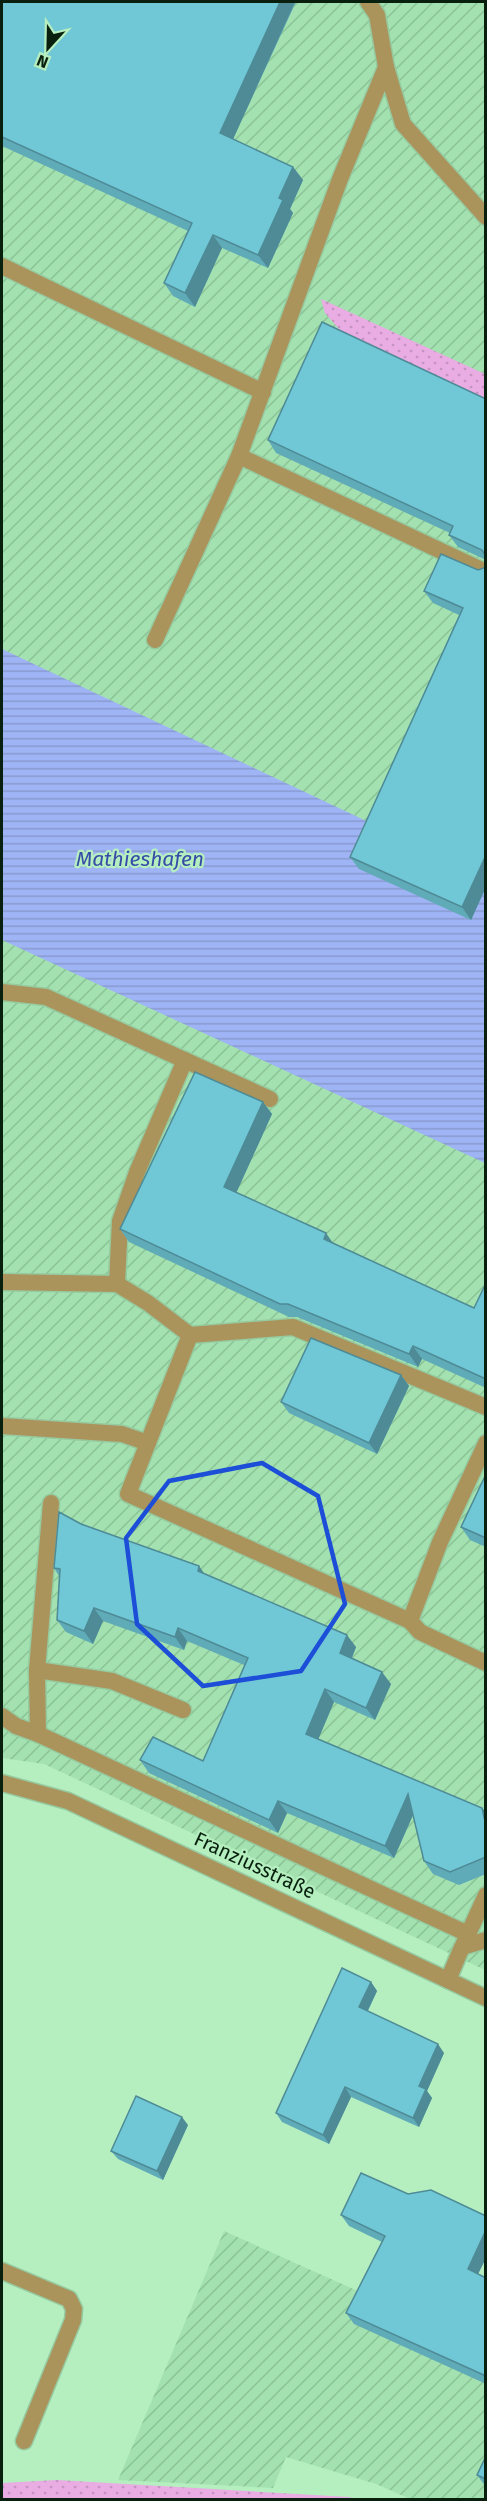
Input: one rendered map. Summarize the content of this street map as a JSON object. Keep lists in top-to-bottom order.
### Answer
{
  "streets": {
    "street": ["Franziusstraße"]
  },
  "water": ["Mathieshafen"],
  "north": "bottom"
}
